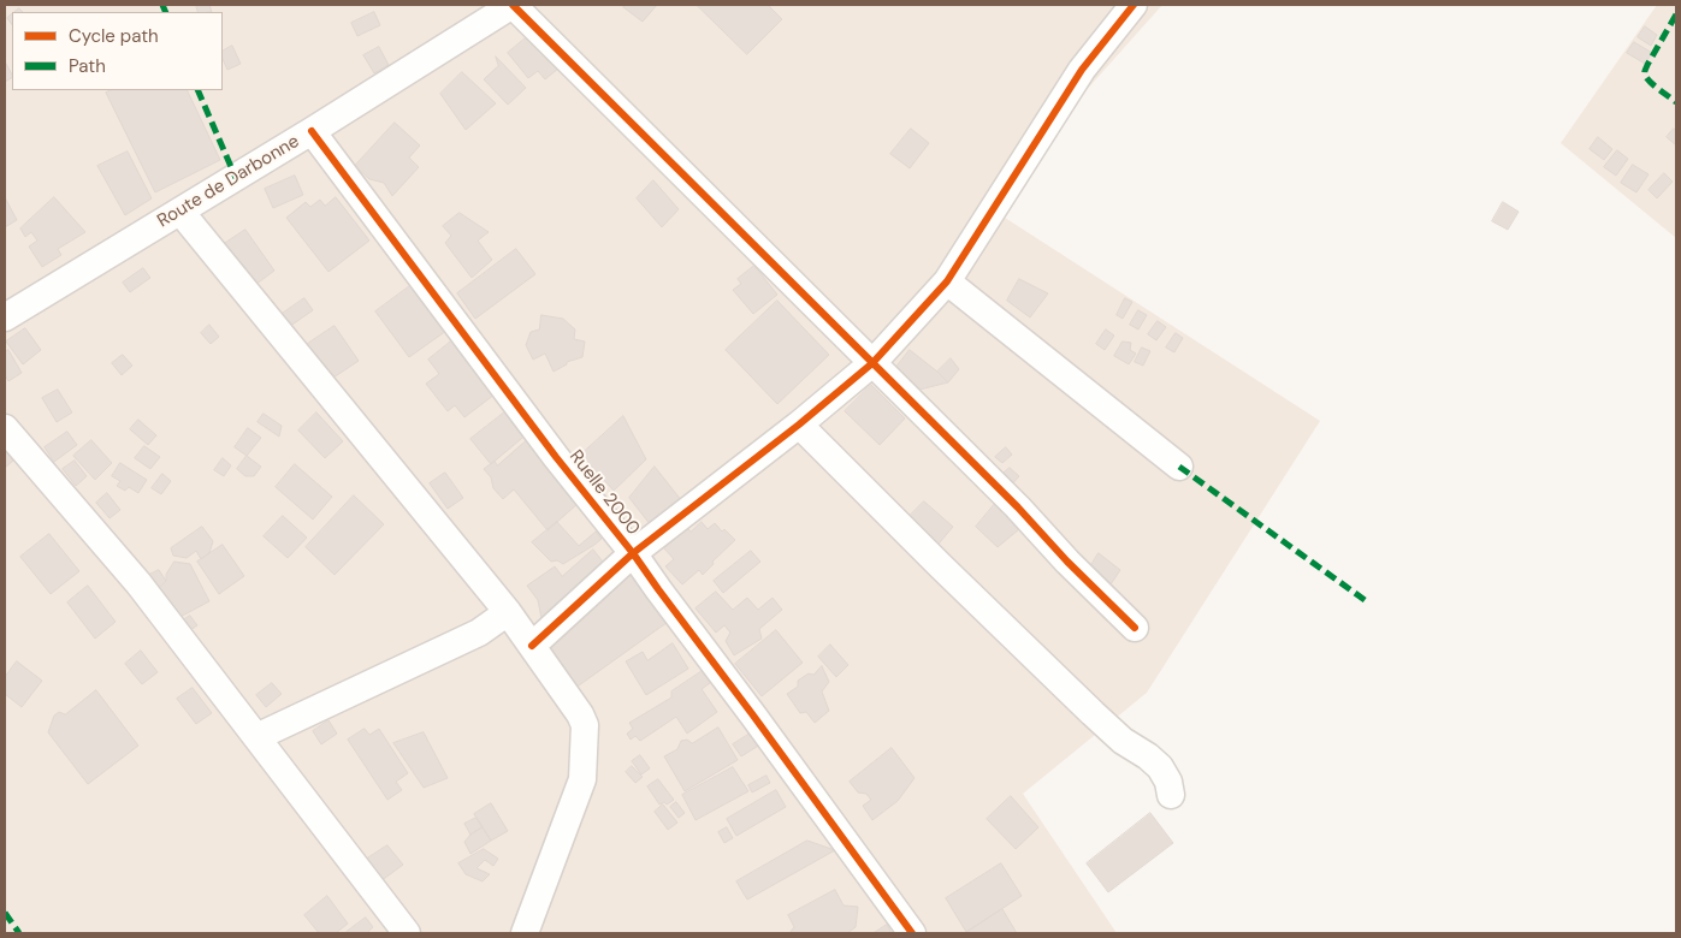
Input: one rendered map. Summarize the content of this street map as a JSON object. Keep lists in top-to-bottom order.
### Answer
{
  "streets": {
    "street": ["Route de Darbonne", "Ruelle 2000"]
  },
  "crossings": [
    ["Route de Darbonne", "Ruelle 2000"]
  ],
  "legend": ["Cycle path", "Path"]
}
